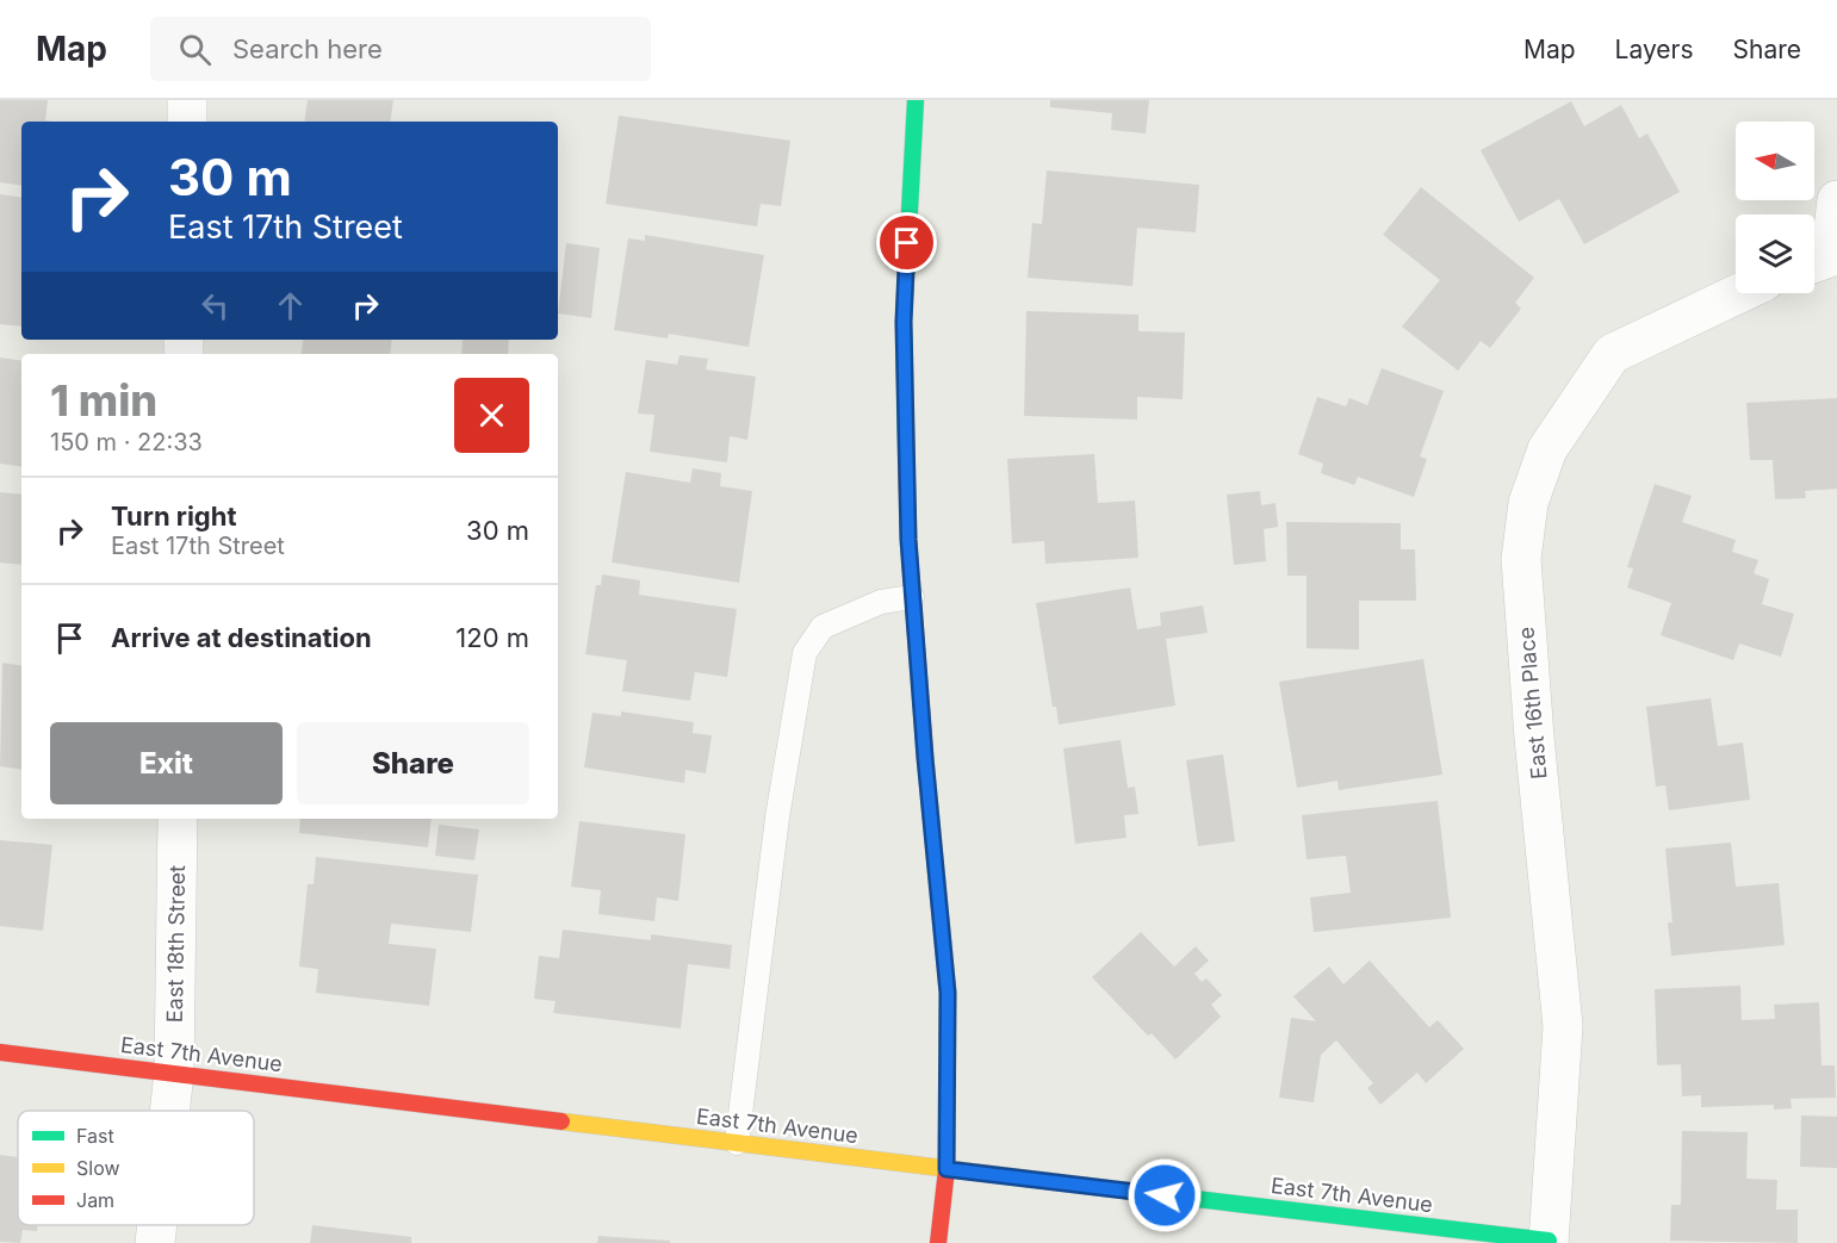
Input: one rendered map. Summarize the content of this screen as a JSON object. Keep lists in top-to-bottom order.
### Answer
{
  "streets": {
    "street": ["East 16th Place", "East 18th Street", "East 7th Avenue"]
  },
  "crossings": [
    ["East 16th Place", "East 7th Avenue"],
    ["East 18th Street", "East 7th Avenue"]
  ],
  "legend": ["Fast", "Slow", "Jam"],
  "north": "left",
  "page": {
    "header": "Map",
    "search": "Search here",
    "nav": ["Map", "Layers", "Share"],
    "turn": ["30 m", "East 17th Street"],
    "heading": ["1 min", "150 m · 22:33"],
    "list": [
      {
        "name": "Turn right",
        "note": "East 17th Street",
        "value": "30 m"
      },
      {
        "name": "Arrive at destination",
        "value": "120 m"
      }
    ],
    "buttons": ["Exit", "Share"]
  }
}
